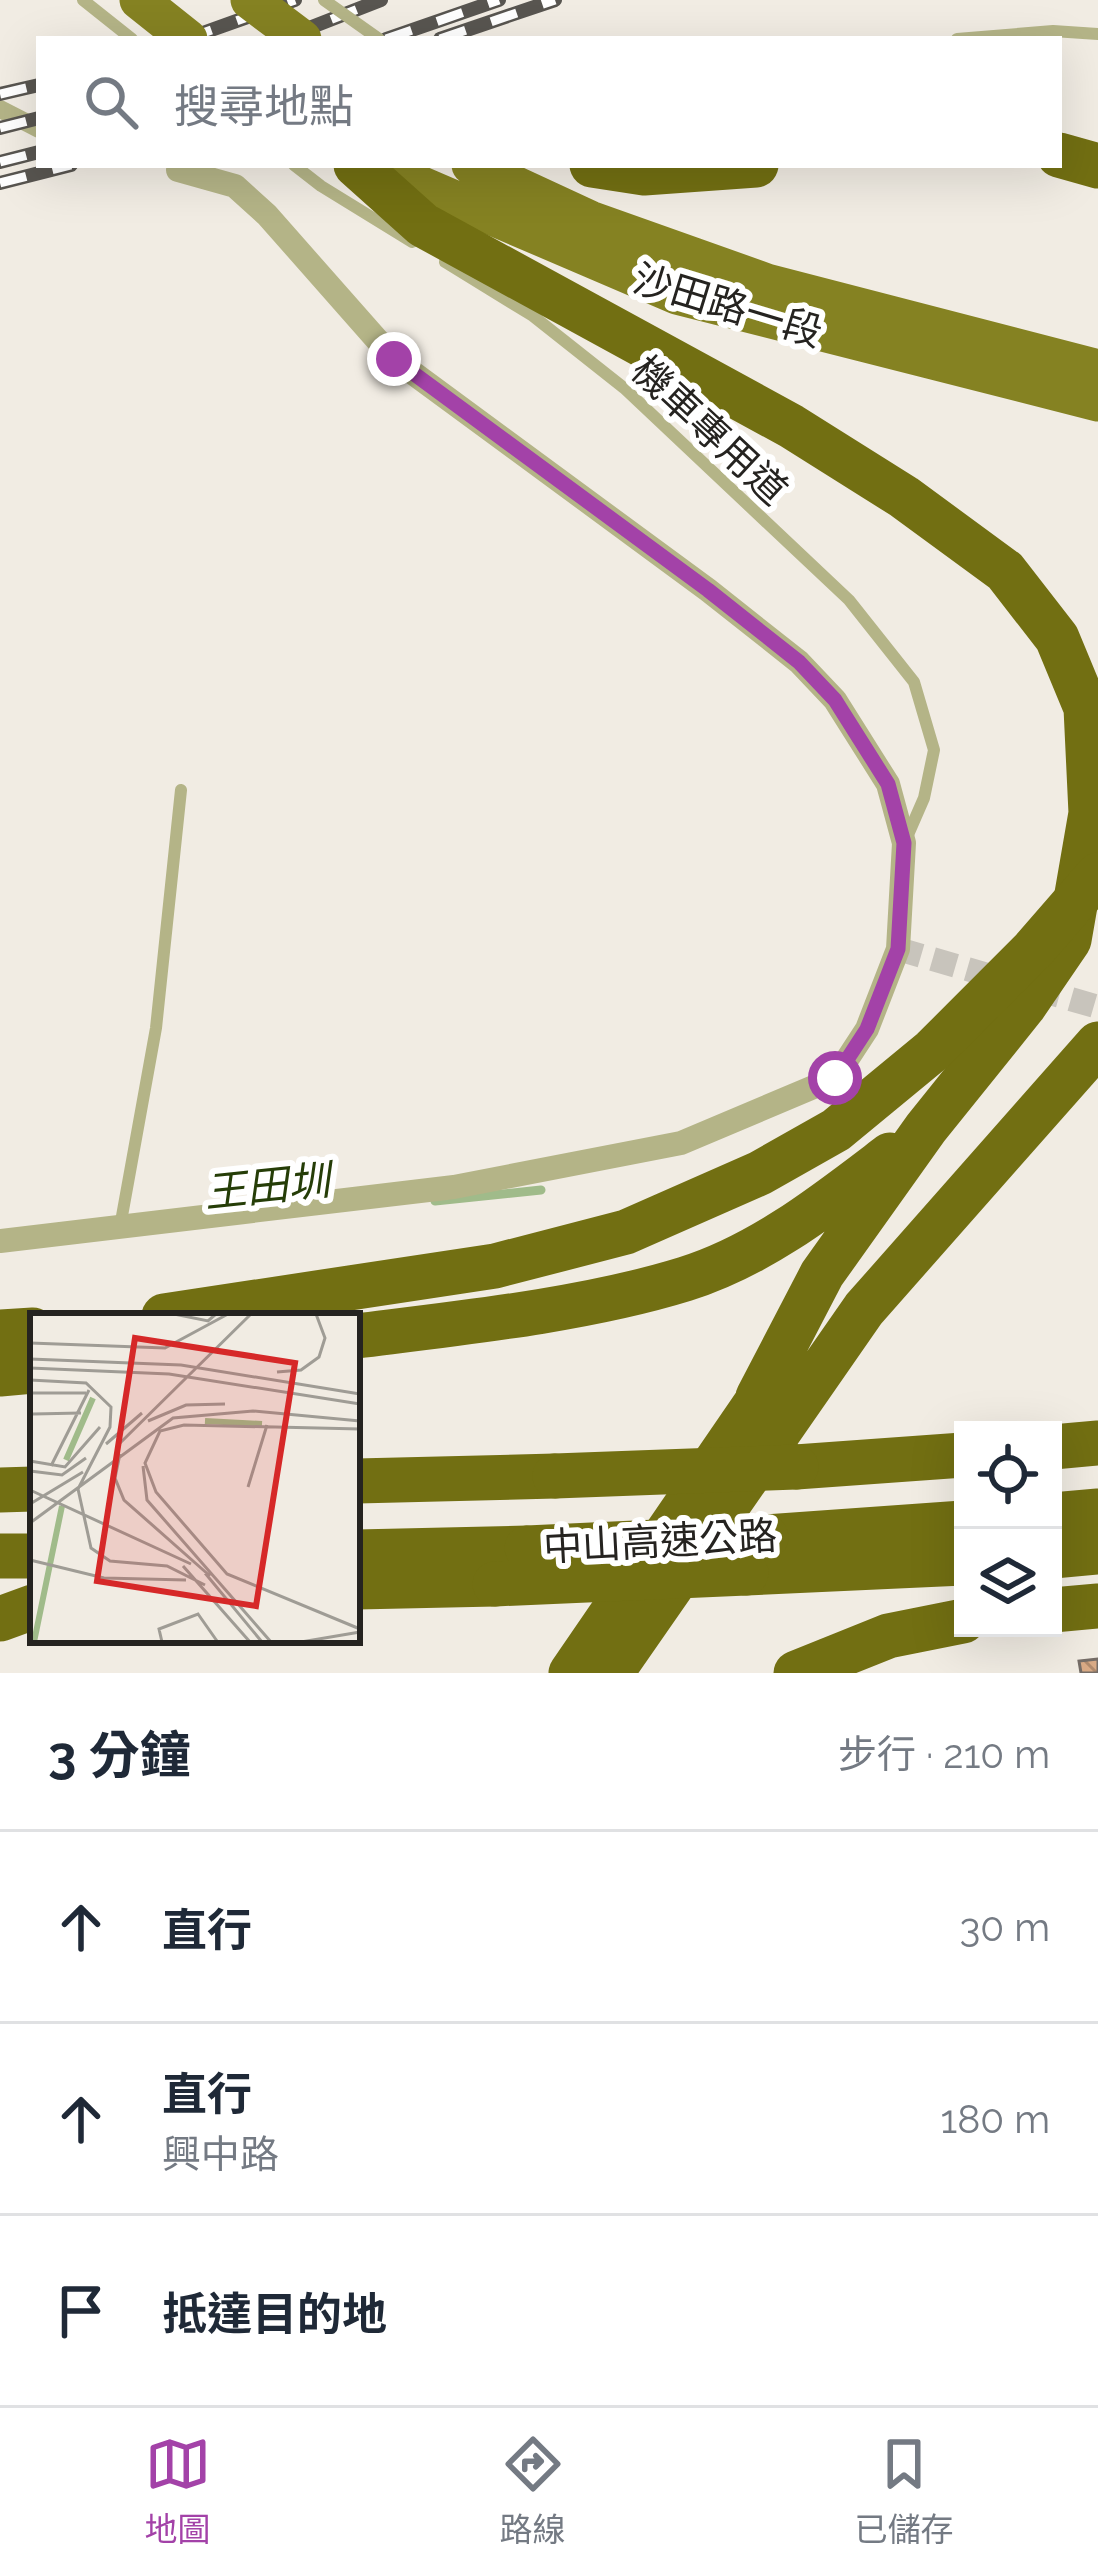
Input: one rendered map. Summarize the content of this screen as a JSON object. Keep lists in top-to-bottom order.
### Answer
{
  "streets": {
    "highway": ["中山高速公路"],
    "main road": ["沙田路一段"],
    "lane": ["機車專用道"]
  },
  "water": ["王田圳"],
  "page": {
    "search": "搜尋地點",
    "heading": ["3 分鐘", "步行 · 210 m"],
    "list": [
      ["直行", "30 m"],
      ["直行", "興中路", "180 m"],
      "抵達目的地"
    ],
    "nav": ["地圖", "路線", "已儲存"]
  }
}
